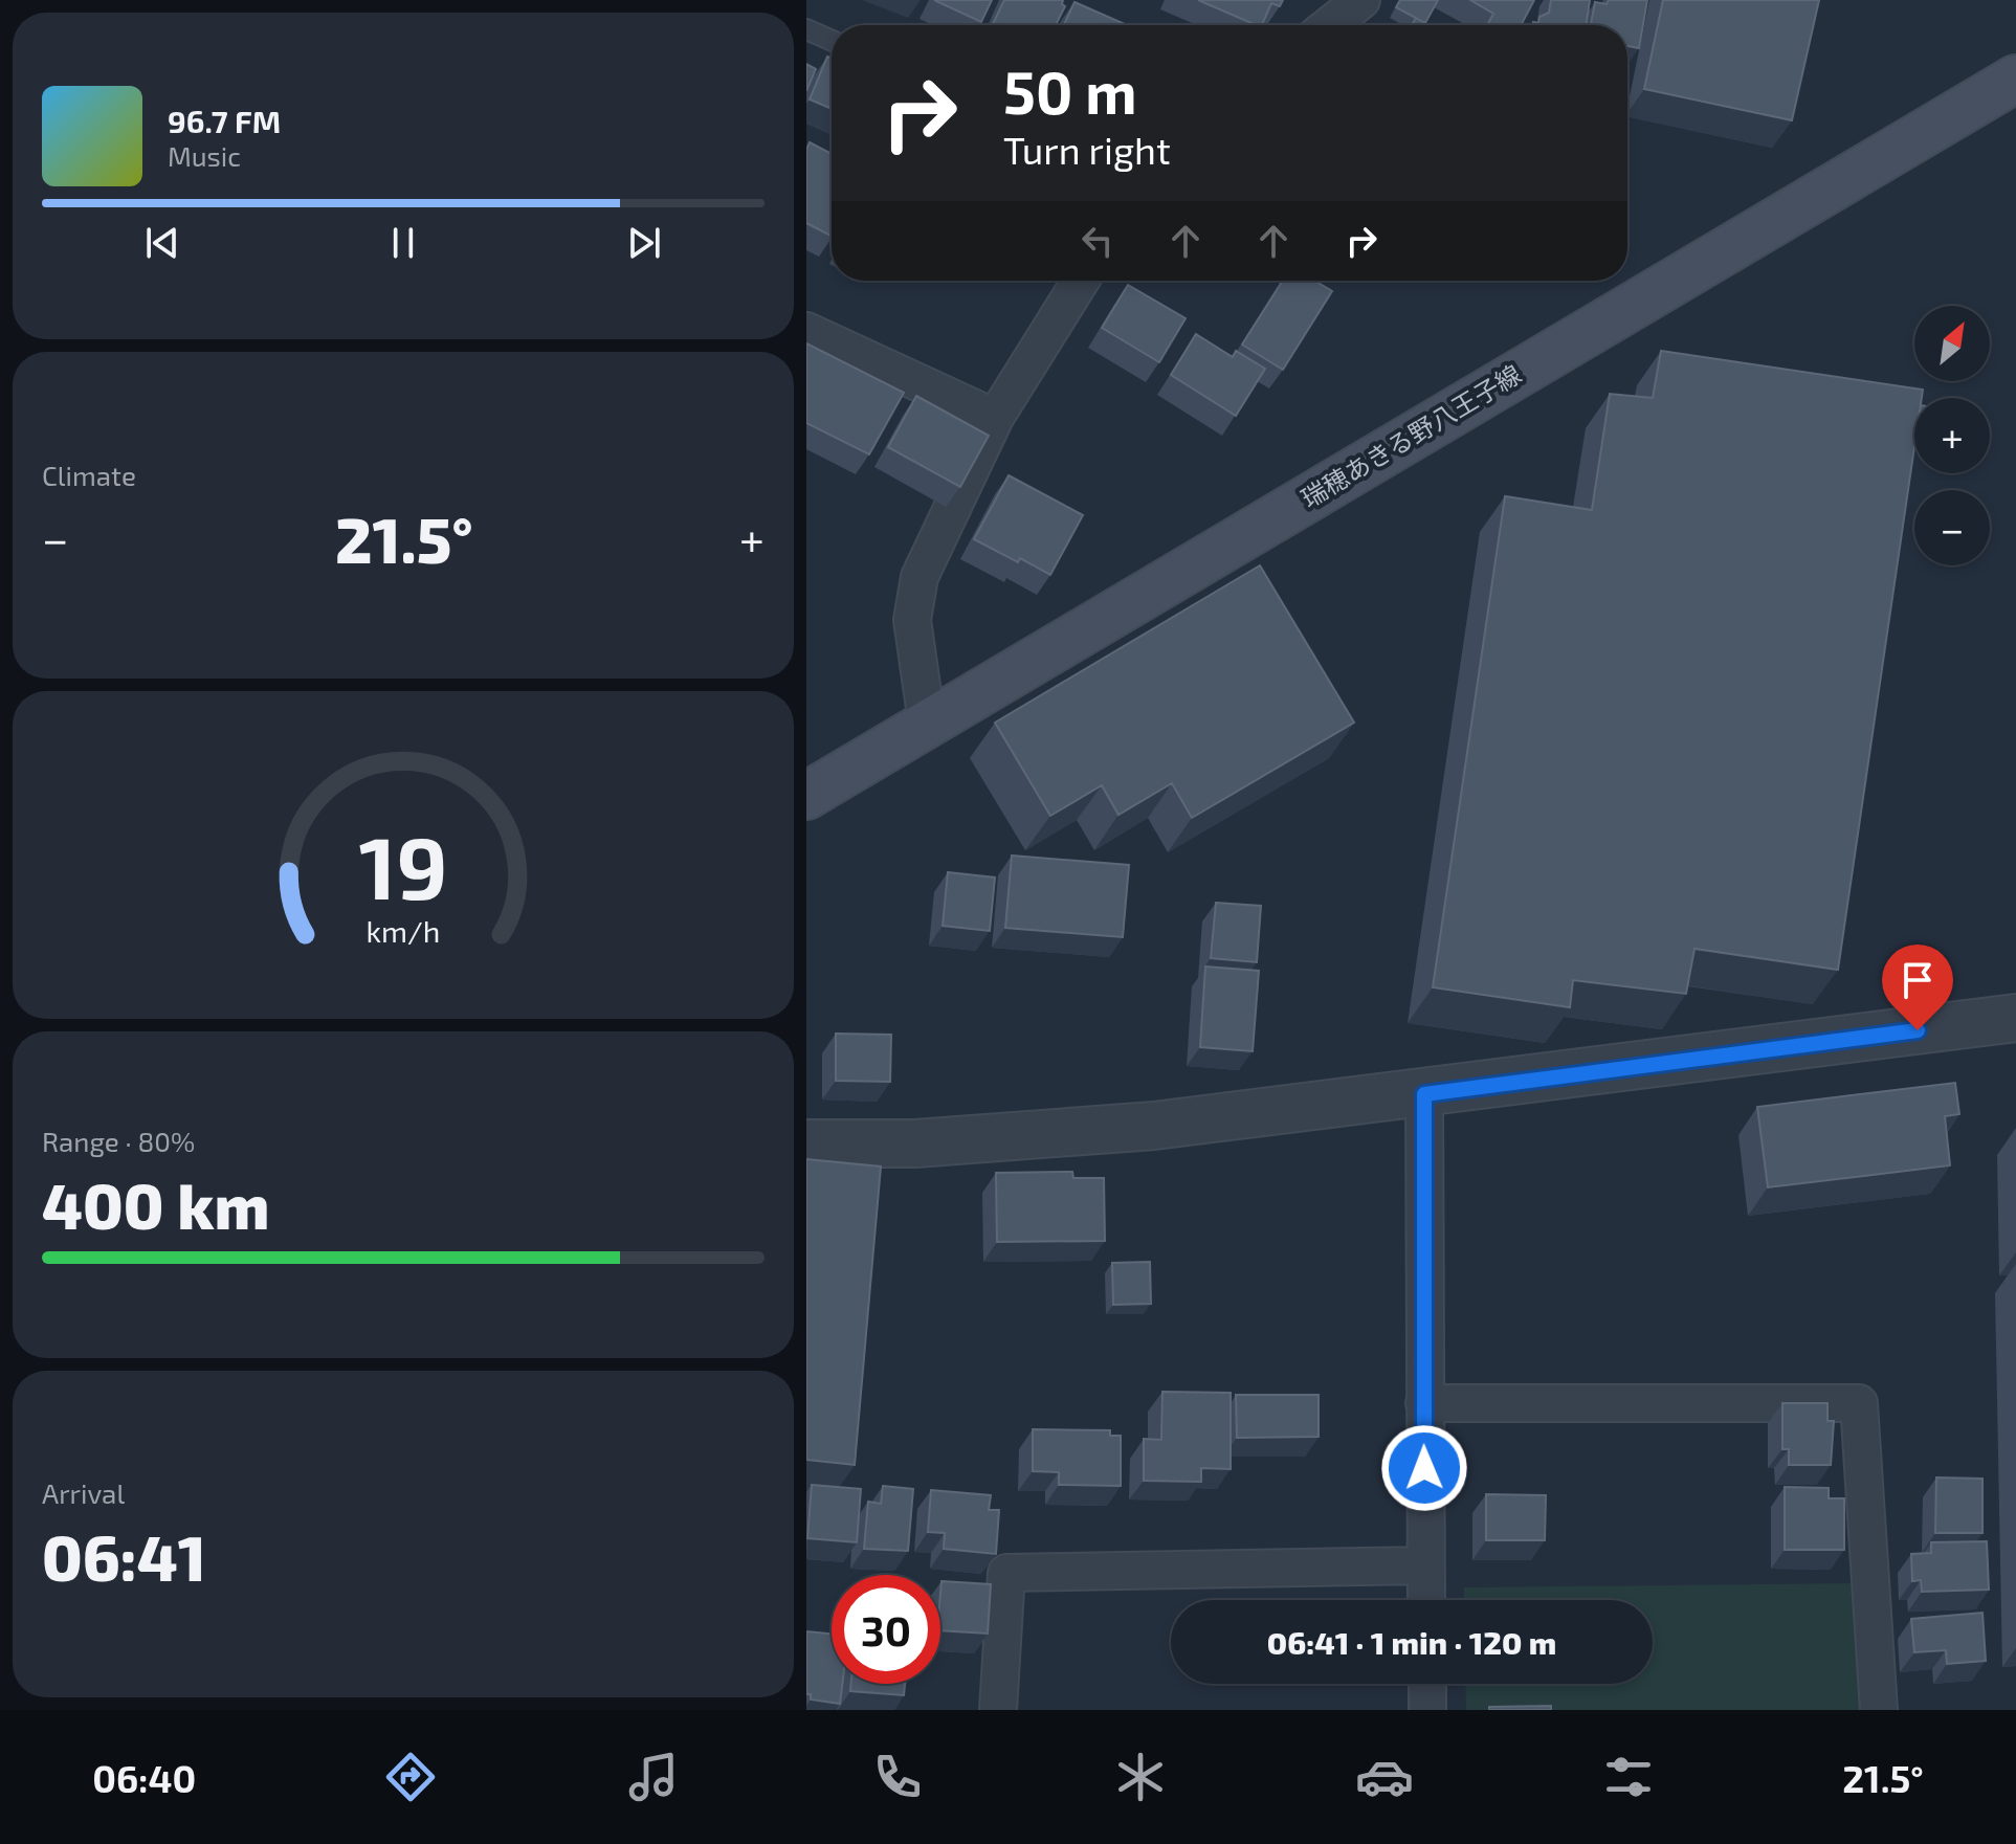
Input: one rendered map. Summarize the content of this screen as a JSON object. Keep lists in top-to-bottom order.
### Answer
{
  "streets": {
    "main road": ["瑞穂あきる野八王子線"]
  },
  "north": "top right",
  "page": {
    "turn": ["50 m", "Turn right"],
    "song": ["96.7 FM", "Music"],
    "map_buttons": ["+", "−"],
    "tile": [
      "Climate",
      ["Range · 80%", "400 km"],
      ["Arrival", "06:41"]
    ],
    "heat": ["−", "21.5°", "+"],
    "limit": "30",
    "trip": "06:41 · 1 min · 120 m",
    "tabs": ["06:40", "21.5°"],
    "gauge": ["19", "km/h"]
  }
}
